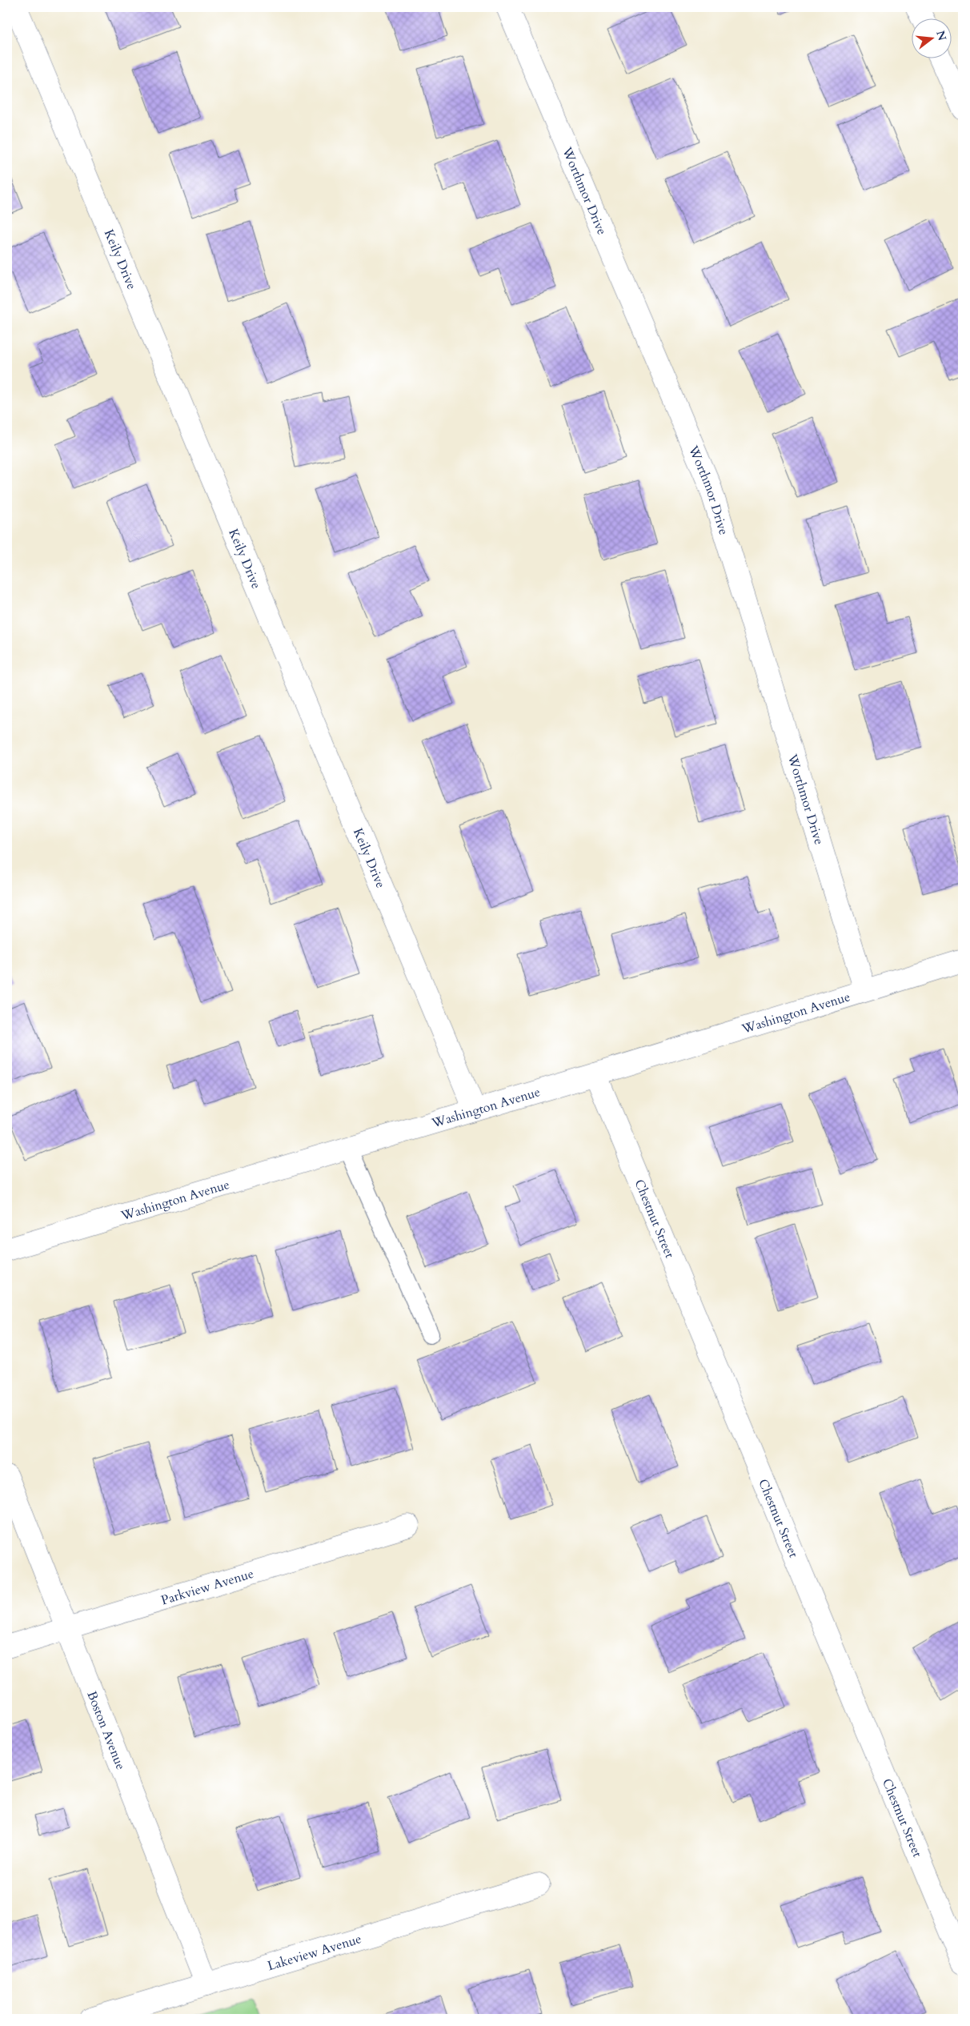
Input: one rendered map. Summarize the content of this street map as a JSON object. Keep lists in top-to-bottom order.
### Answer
{
  "streets": {
    "street": [
      "Worthmor Drive",
      "Keily Drive",
      "Washington Avenue",
      "Chestnut Street",
      "Parkview Avenue",
      "Boston Avenue",
      "Lakeview Avenue"
    ]
  },
  "crossings": [
    ["Worthmor Drive", "Washington Avenue"],
    ["Keily Drive", "Washington Avenue"],
    ["Washington Avenue", "Chestnut Street"],
    ["Parkview Avenue", "Boston Avenue"],
    ["Boston Avenue", "Lakeview Avenue"]
  ],
  "north": "right"
}
